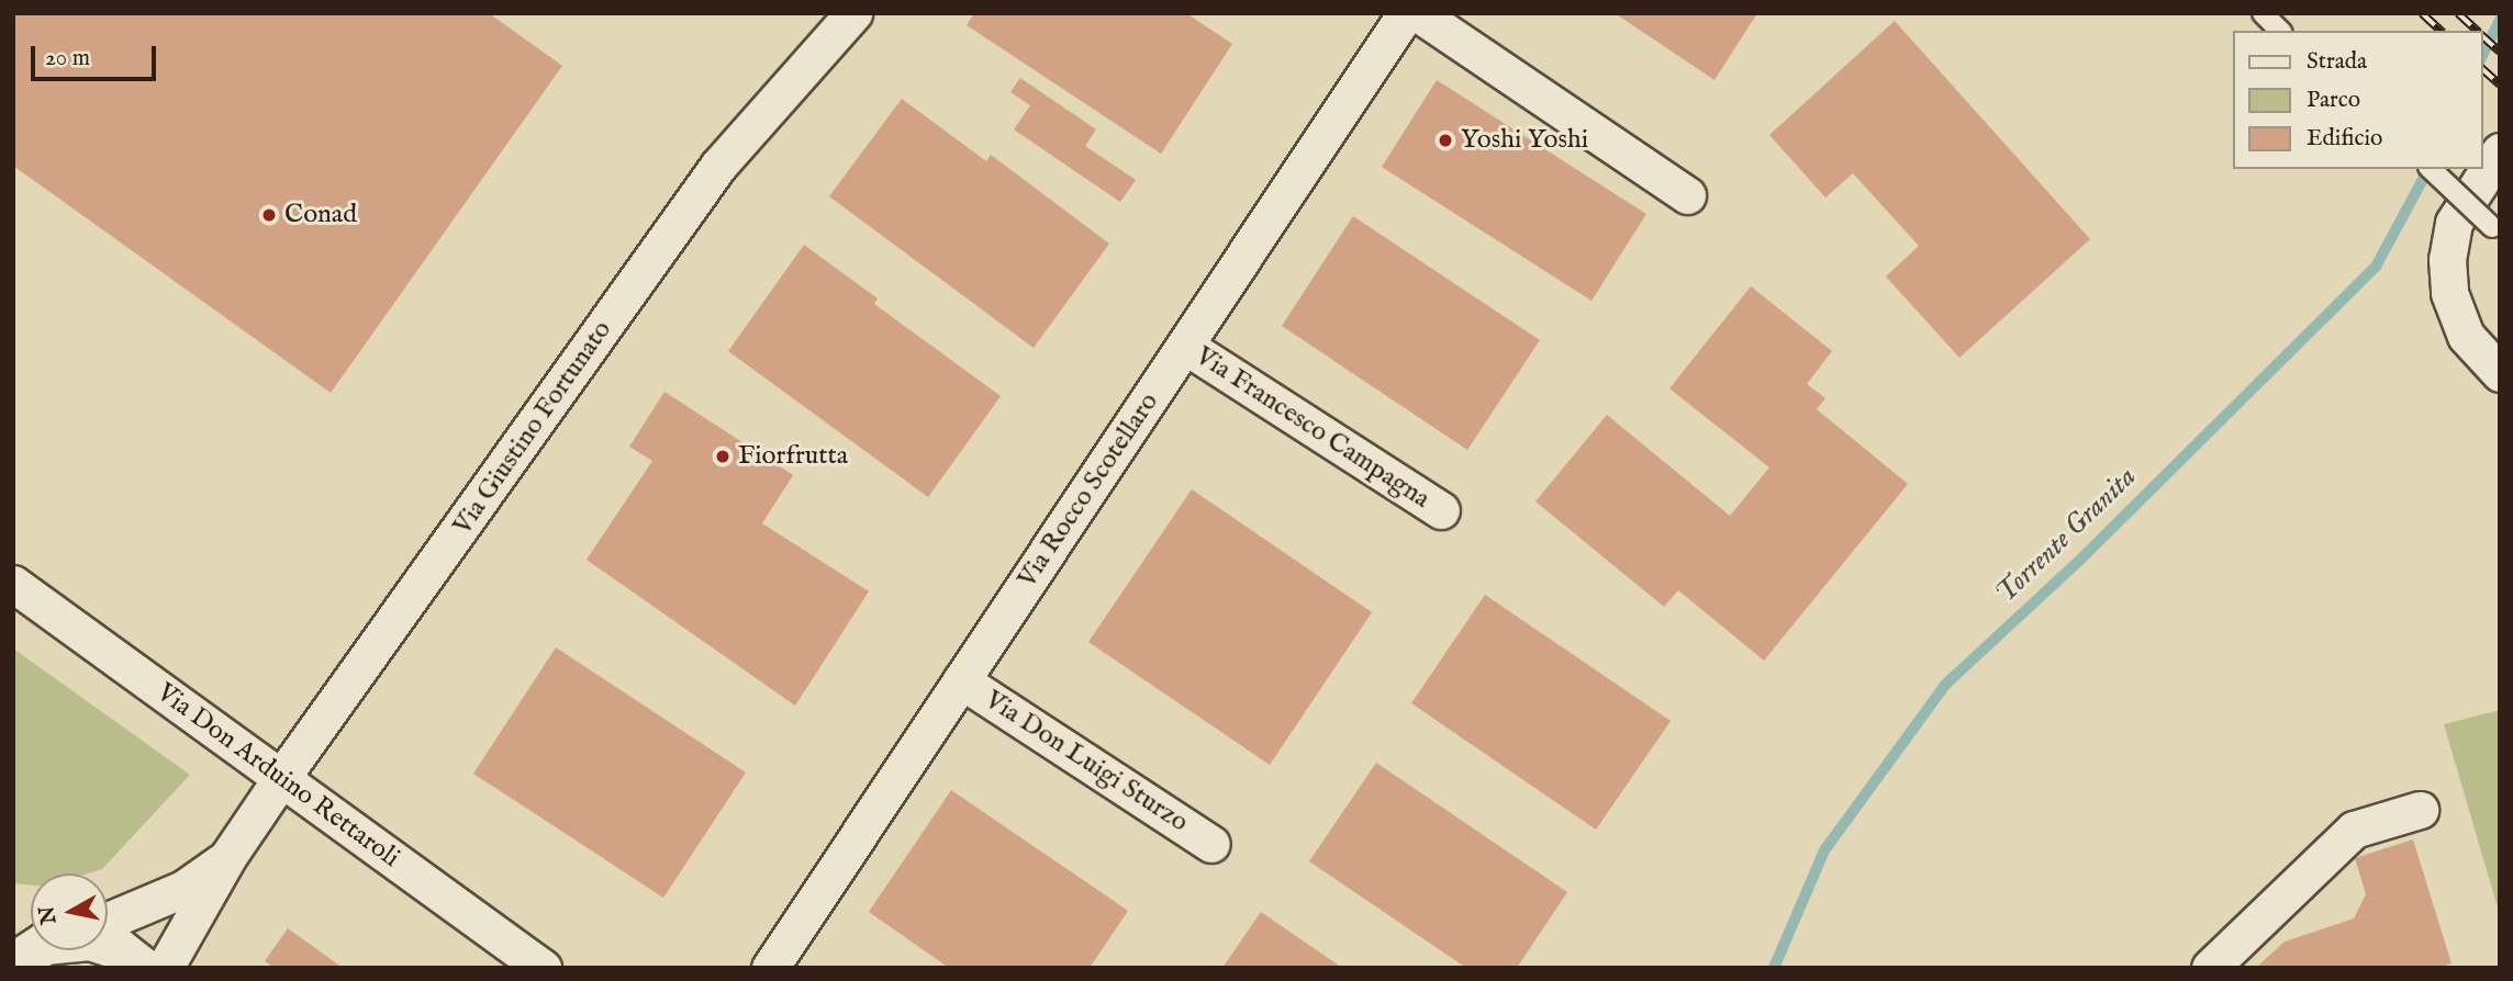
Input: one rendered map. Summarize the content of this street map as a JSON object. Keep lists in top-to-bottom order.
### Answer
{
  "streets": {
    "street": [
      "Via Giustino Fortunato",
      "Via Francesco Campagna",
      "Via Rocco Scotellaro",
      "Via Don Luigi Sturzo",
      "Via Don Arduino Rettaroli"
    ]
  },
  "crossings": [
    ["Via Giustino Fortunato", "Via Don Arduino Rettaroli"],
    ["Via Francesco Campagna", "Via Rocco Scotellaro"],
    ["Via Rocco Scotellaro", "Via Don Luigi Sturzo"]
  ],
  "water": ["Torrente Granita"],
  "places": ["Yoshi Yoshi", "Conad", "Fiorfrutta"],
  "legend": ["Strada", "Parco", "Edificio"],
  "scale_bar": "20 m",
  "north": "left"
}
